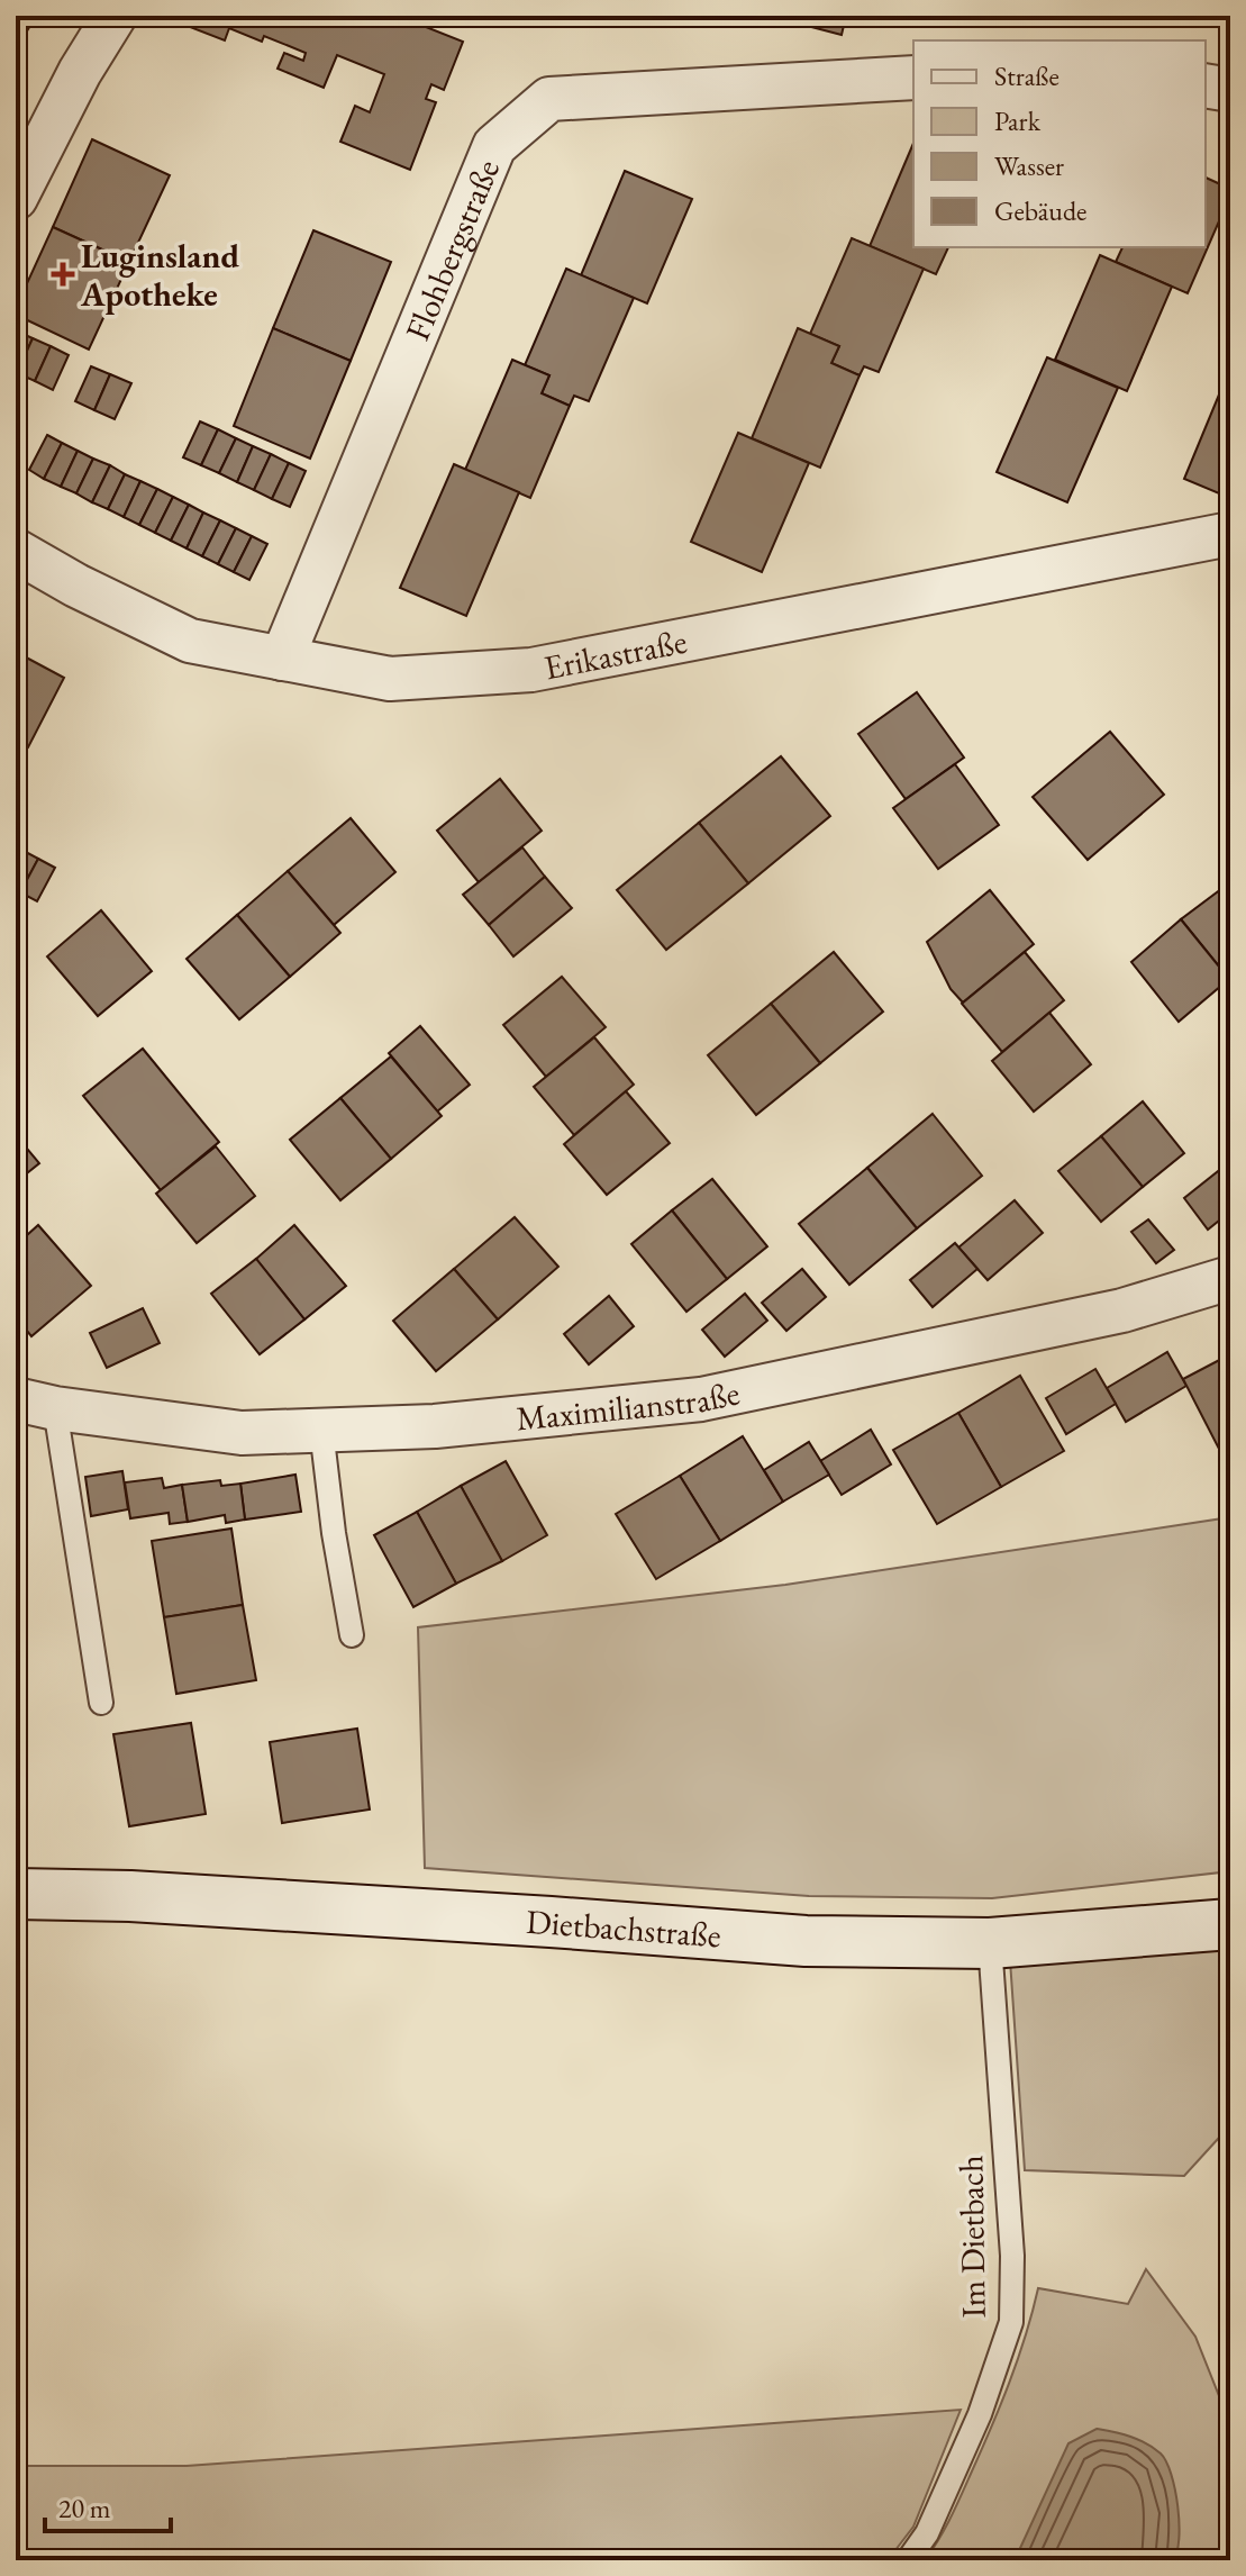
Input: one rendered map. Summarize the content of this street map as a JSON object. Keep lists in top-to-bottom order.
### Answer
{
  "streets": {
    "main road": ["Dietbachstraße"],
    "street": ["Flohbergstraße", "Erikastraße", "Maximilianstraße"],
    "lane": ["Im Dietbach"]
  },
  "crossings": [
    ["Flohbergstraße", "Erikastraße"],
    ["Dietbachstraße", "Im Dietbach"]
  ],
  "places": {
    "health": ["Luginsland Apotheke"]
  },
  "legend": [
    "Straße",
    "Park",
    "Wasser",
    "Gebäude"
  ],
  "scale_bar": "20 m"
}
